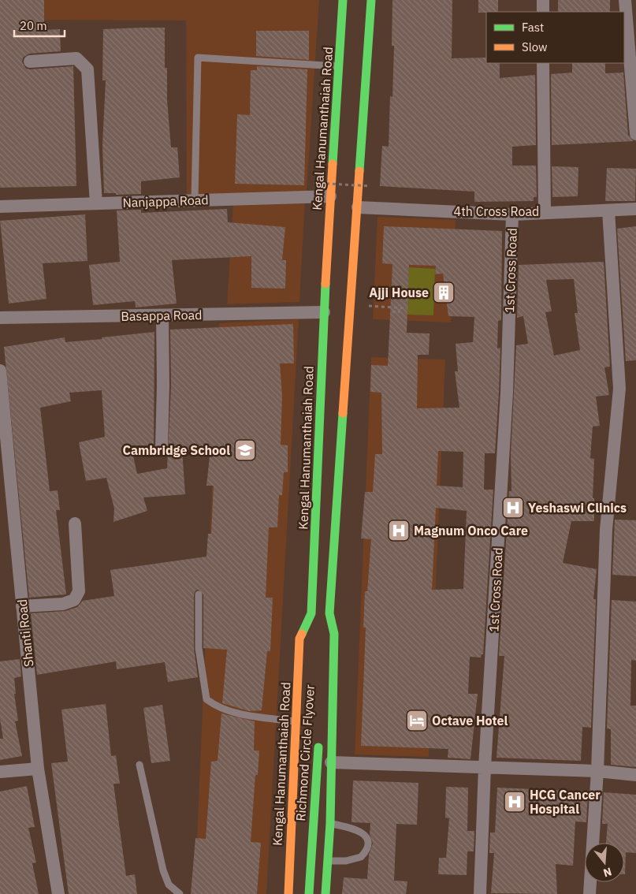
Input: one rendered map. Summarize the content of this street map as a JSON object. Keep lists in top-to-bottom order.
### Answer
{
  "streets": {
    "main road": ["Kengal Hanumanthaiah Road", "Richmond Circle Flyover"],
    "street": [
      "Nanjappa Road",
      "4th Cross Road",
      "1st Cross Road",
      "Basappa Road",
      "Shanti Road"
    ]
  },
  "crossings": [
    ["Kengal Hanumanthaiah Road", "Nanjappa Road"],
    ["Kengal Hanumanthaiah Road", "Basappa Road"],
    ["4th Cross Road", "1st Cross Road"]
  ],
  "places": {
    "building": ["Ajji House"],
    "school or university": ["Cambridge School"],
    "hospital": ["Yeshaswi Clinics", "Magnum Onco Care", "HCG Cancer Hospital"],
    "hotel": ["Octave Hotel"]
  },
  "legend": ["Fast", "Slow"],
  "scale_bar": "20 m",
  "north": "bottom"
}
